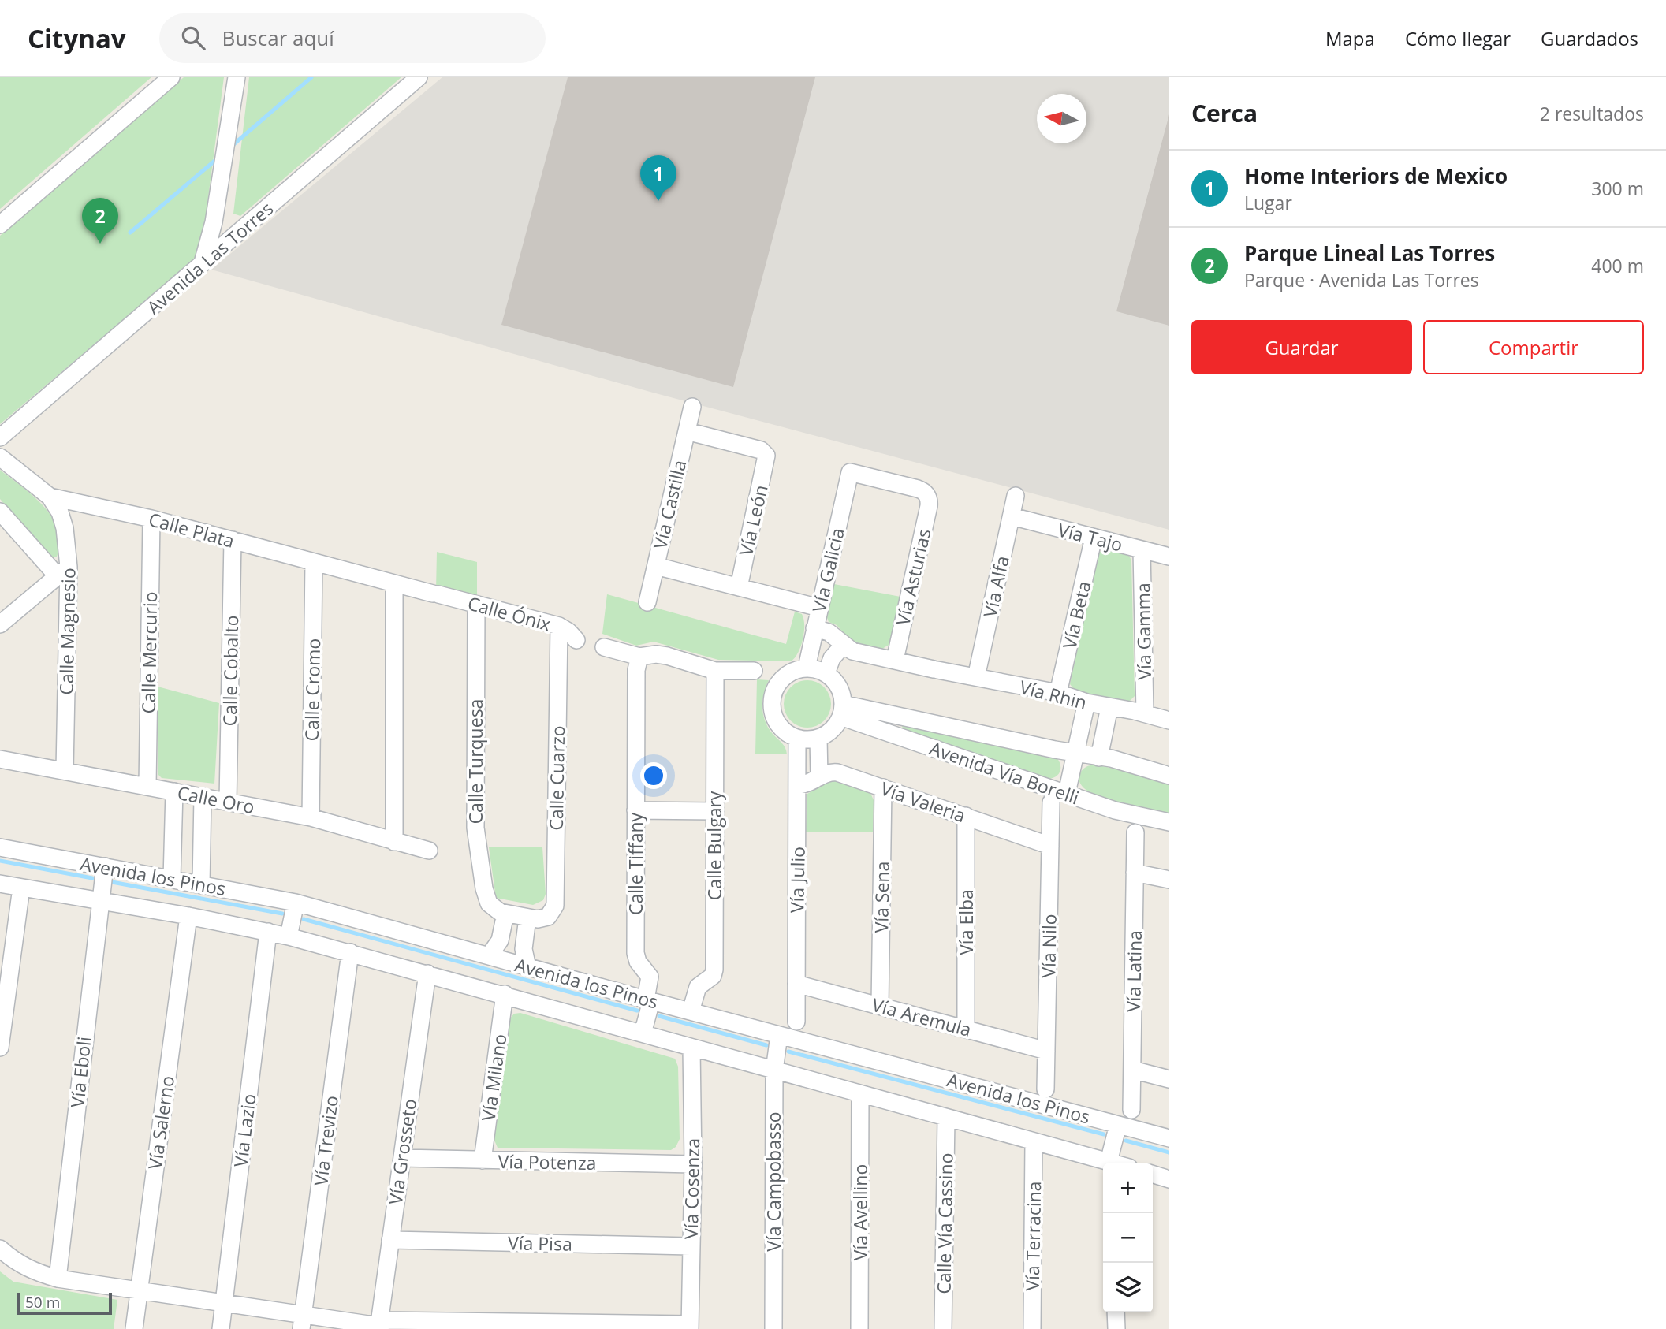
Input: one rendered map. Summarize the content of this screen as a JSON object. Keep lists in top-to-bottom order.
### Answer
{
  "streets": {
    "street": [
      "Avenida Las Torres",
      "Vía Castilla",
      "Vía León",
      "Calle Plata",
      "Vía Tajo",
      "Vía Galicia",
      "Vía Asturias",
      "Vía Alfa",
      "Calle Ónix",
      "Vía Beta",
      "Calle Magnesio",
      "Vía Gamma",
      "Calle Mercurio",
      "Calle Cobalto",
      "Calle Cromo",
      "Vía Rhin",
      "Calle Turquesa",
      "Avenida Vía Borelli",
      "Calle Cuarzo",
      "Calle Oro",
      "Vía Valeria",
      "Calle Bulgary",
      "Calle Tiffany",
      "Avenida los Pinos",
      "Vía Julio",
      "Vía Sena",
      "Vía Elba",
      "Vía Nilo",
      "Vía Latina",
      "Vía Aremula",
      "Vía Eboli",
      "Vía Milano",
      "Vía Salerno",
      "Vía Lazio",
      "Vía Trevizo",
      "Vía Grosseto",
      "Vía Potenza",
      "Vía Campobasso",
      "Vía Cosenza",
      "Vía Avellino",
      "Calle Vía Cassino",
      "Vía Terracina",
      "Vía Pisa"
    ]
  },
  "crossings": [
    ["Vía Castilla", "Vía León"],
    ["Calle Plata", "Calle Ónix"],
    ["Calle Plata", "Calle Magnesio"],
    ["Calle Plata", "Calle Mercurio"],
    ["Calle Plata", "Calle Cobalto"],
    ["Calle Plata", "Calle Cromo"],
    ["Vía Tajo", "Vía Alfa"],
    ["Vía Tajo", "Vía Beta"],
    ["Vía Tajo", "Vía Gamma"],
    ["Vía Galicia", "Vía Asturias"],
    ["Vía Galicia", "Vía Rhin"],
    ["Vía Galicia", "Avenida Vía Borelli"],
    ["Vía Galicia", "Vía Julio"],
    ["Vía Asturias", "Vía Rhin"],
    ["Vía Alfa", "Vía Rhin"],
    ["Calle Ónix", "Calle Turquesa"],
    ["Calle Ónix", "Calle Cuarzo"],
    ["Vía Beta", "Vía Rhin"],
    ["Calle Magnesio", "Calle Oro"],
    ["Vía Gamma", "Vía Rhin"],
    ["Calle Mercurio", "Calle Oro"],
    ["Calle Cobalto", "Calle Oro"],
    ["Calle Cromo", "Calle Oro"],
    ["Avenida Vía Borelli", "Vía Julio"],
    ["Vía Valeria", "Vía Julio"],
    ["Vía Valeria", "Vía Sena"],
    ["Vía Valeria", "Vía Elba"],
    ["Vía Valeria", "Vía Nilo"],
    ["Calle Bulgary", "Avenida los Pinos"],
    ["Calle Tiffany", "Avenida los Pinos"],
    ["Avenida los Pinos", "Vía Eboli"],
    ["Avenida los Pinos", "Vía Milano"],
    ["Avenida los Pinos", "Vía Salerno"],
    ["Avenida los Pinos", "Vía Lazio"],
    ["Avenida los Pinos", "Vía Trevizo"],
    ["Avenida los Pinos", "Vía Grosseto"],
    ["Avenida los Pinos", "Vía Campobasso"],
    ["Avenida los Pinos", "Vía Cosenza"],
    ["Avenida los Pinos", "Vía Avellino"],
    ["Avenida los Pinos", "Calle Vía Cassino"],
    ["Avenida los Pinos", "Vía Terracina"],
    ["Vía Julio", "Vía Aremula"],
    ["Vía Sena", "Vía Aremula"],
    ["Vía Elba", "Vía Aremula"],
    ["Vía Nilo", "Vía Aremula"],
    ["Vía Milano", "Vía Potenza"],
    ["Vía Grosseto", "Vía Potenza"],
    ["Vía Grosseto", "Vía Pisa"],
    ["Vía Potenza", "Vía Cosenza"],
    ["Vía Cosenza", "Vía Pisa"]
  ],
  "scale_bar": "50 m",
  "north": "left",
  "page": {
    "header": "Citynav",
    "search": "Buscar aquí",
    "nav": ["Mapa", "Cómo llegar", "Guardados"],
    "heading": ["Cerca", "2 resultados"],
    "list": [
      {
        "mark": "1",
        "name": "Home Interiors de Mexico",
        "note": "Lugar",
        "value": "300 m"
      },
      {
        "mark": "2",
        "name": "Parque Lineal Las Torres",
        "note": "Parque · Avenida Las Torres",
        "value": "400 m"
      }
    ],
    "pins": ["1", "2"],
    "buttons": ["Guardar", "Compartir"],
    "map_buttons": ["+", "−"],
    "scale": "50 m"
  }
}
